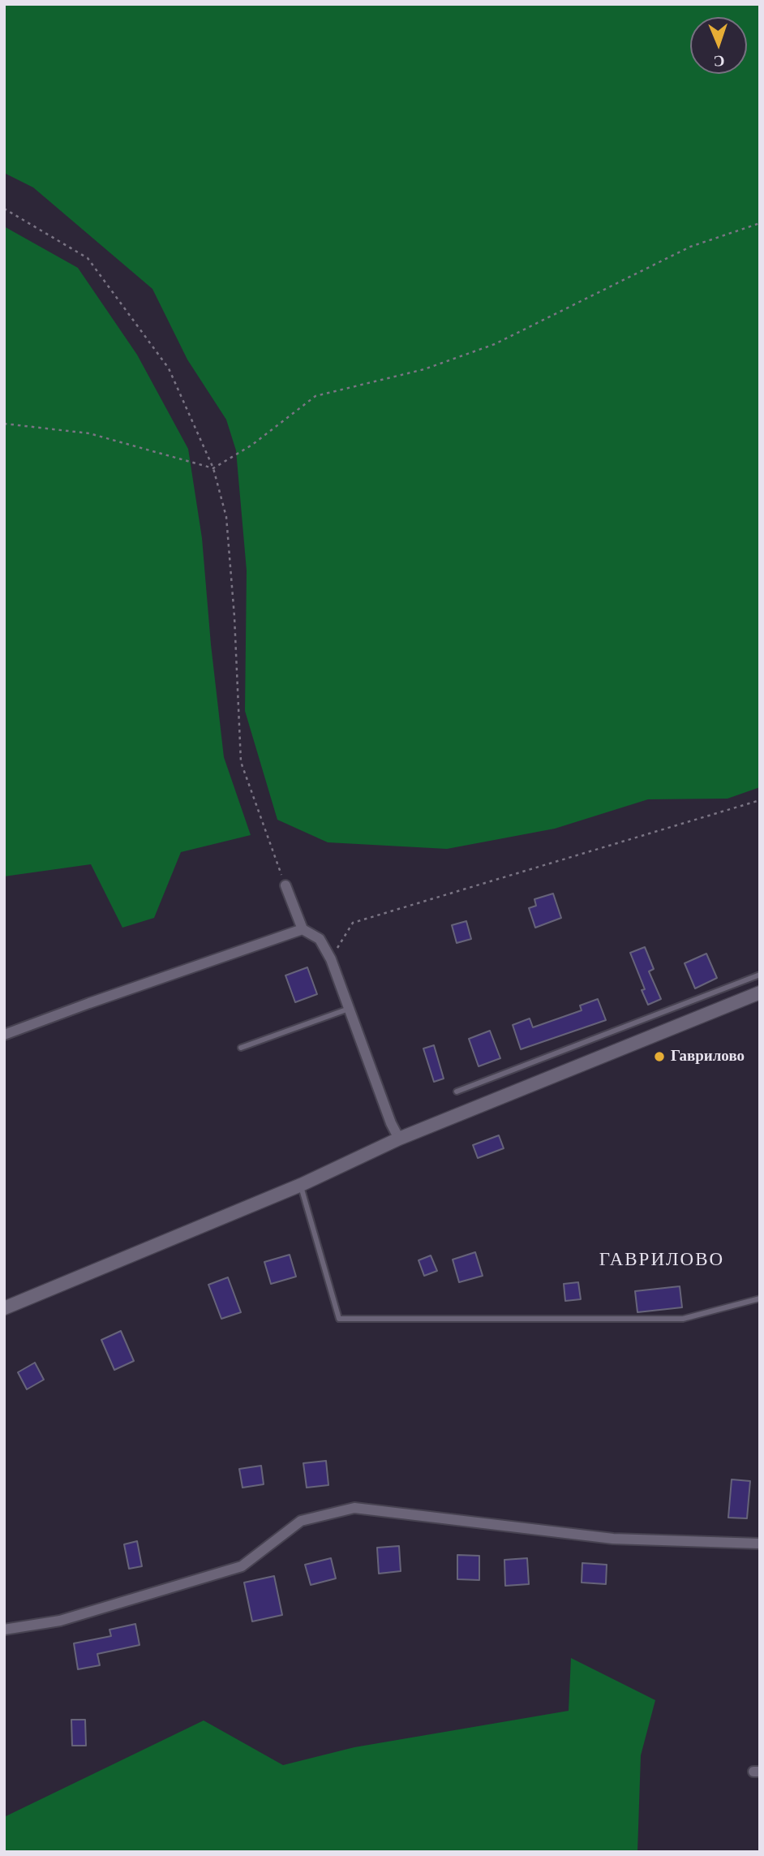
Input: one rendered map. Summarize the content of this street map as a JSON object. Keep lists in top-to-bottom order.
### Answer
{
  "districts": ["ГАВРИЛОВО"],
  "places": ["Гаврилово"],
  "north": "bottom"
}
